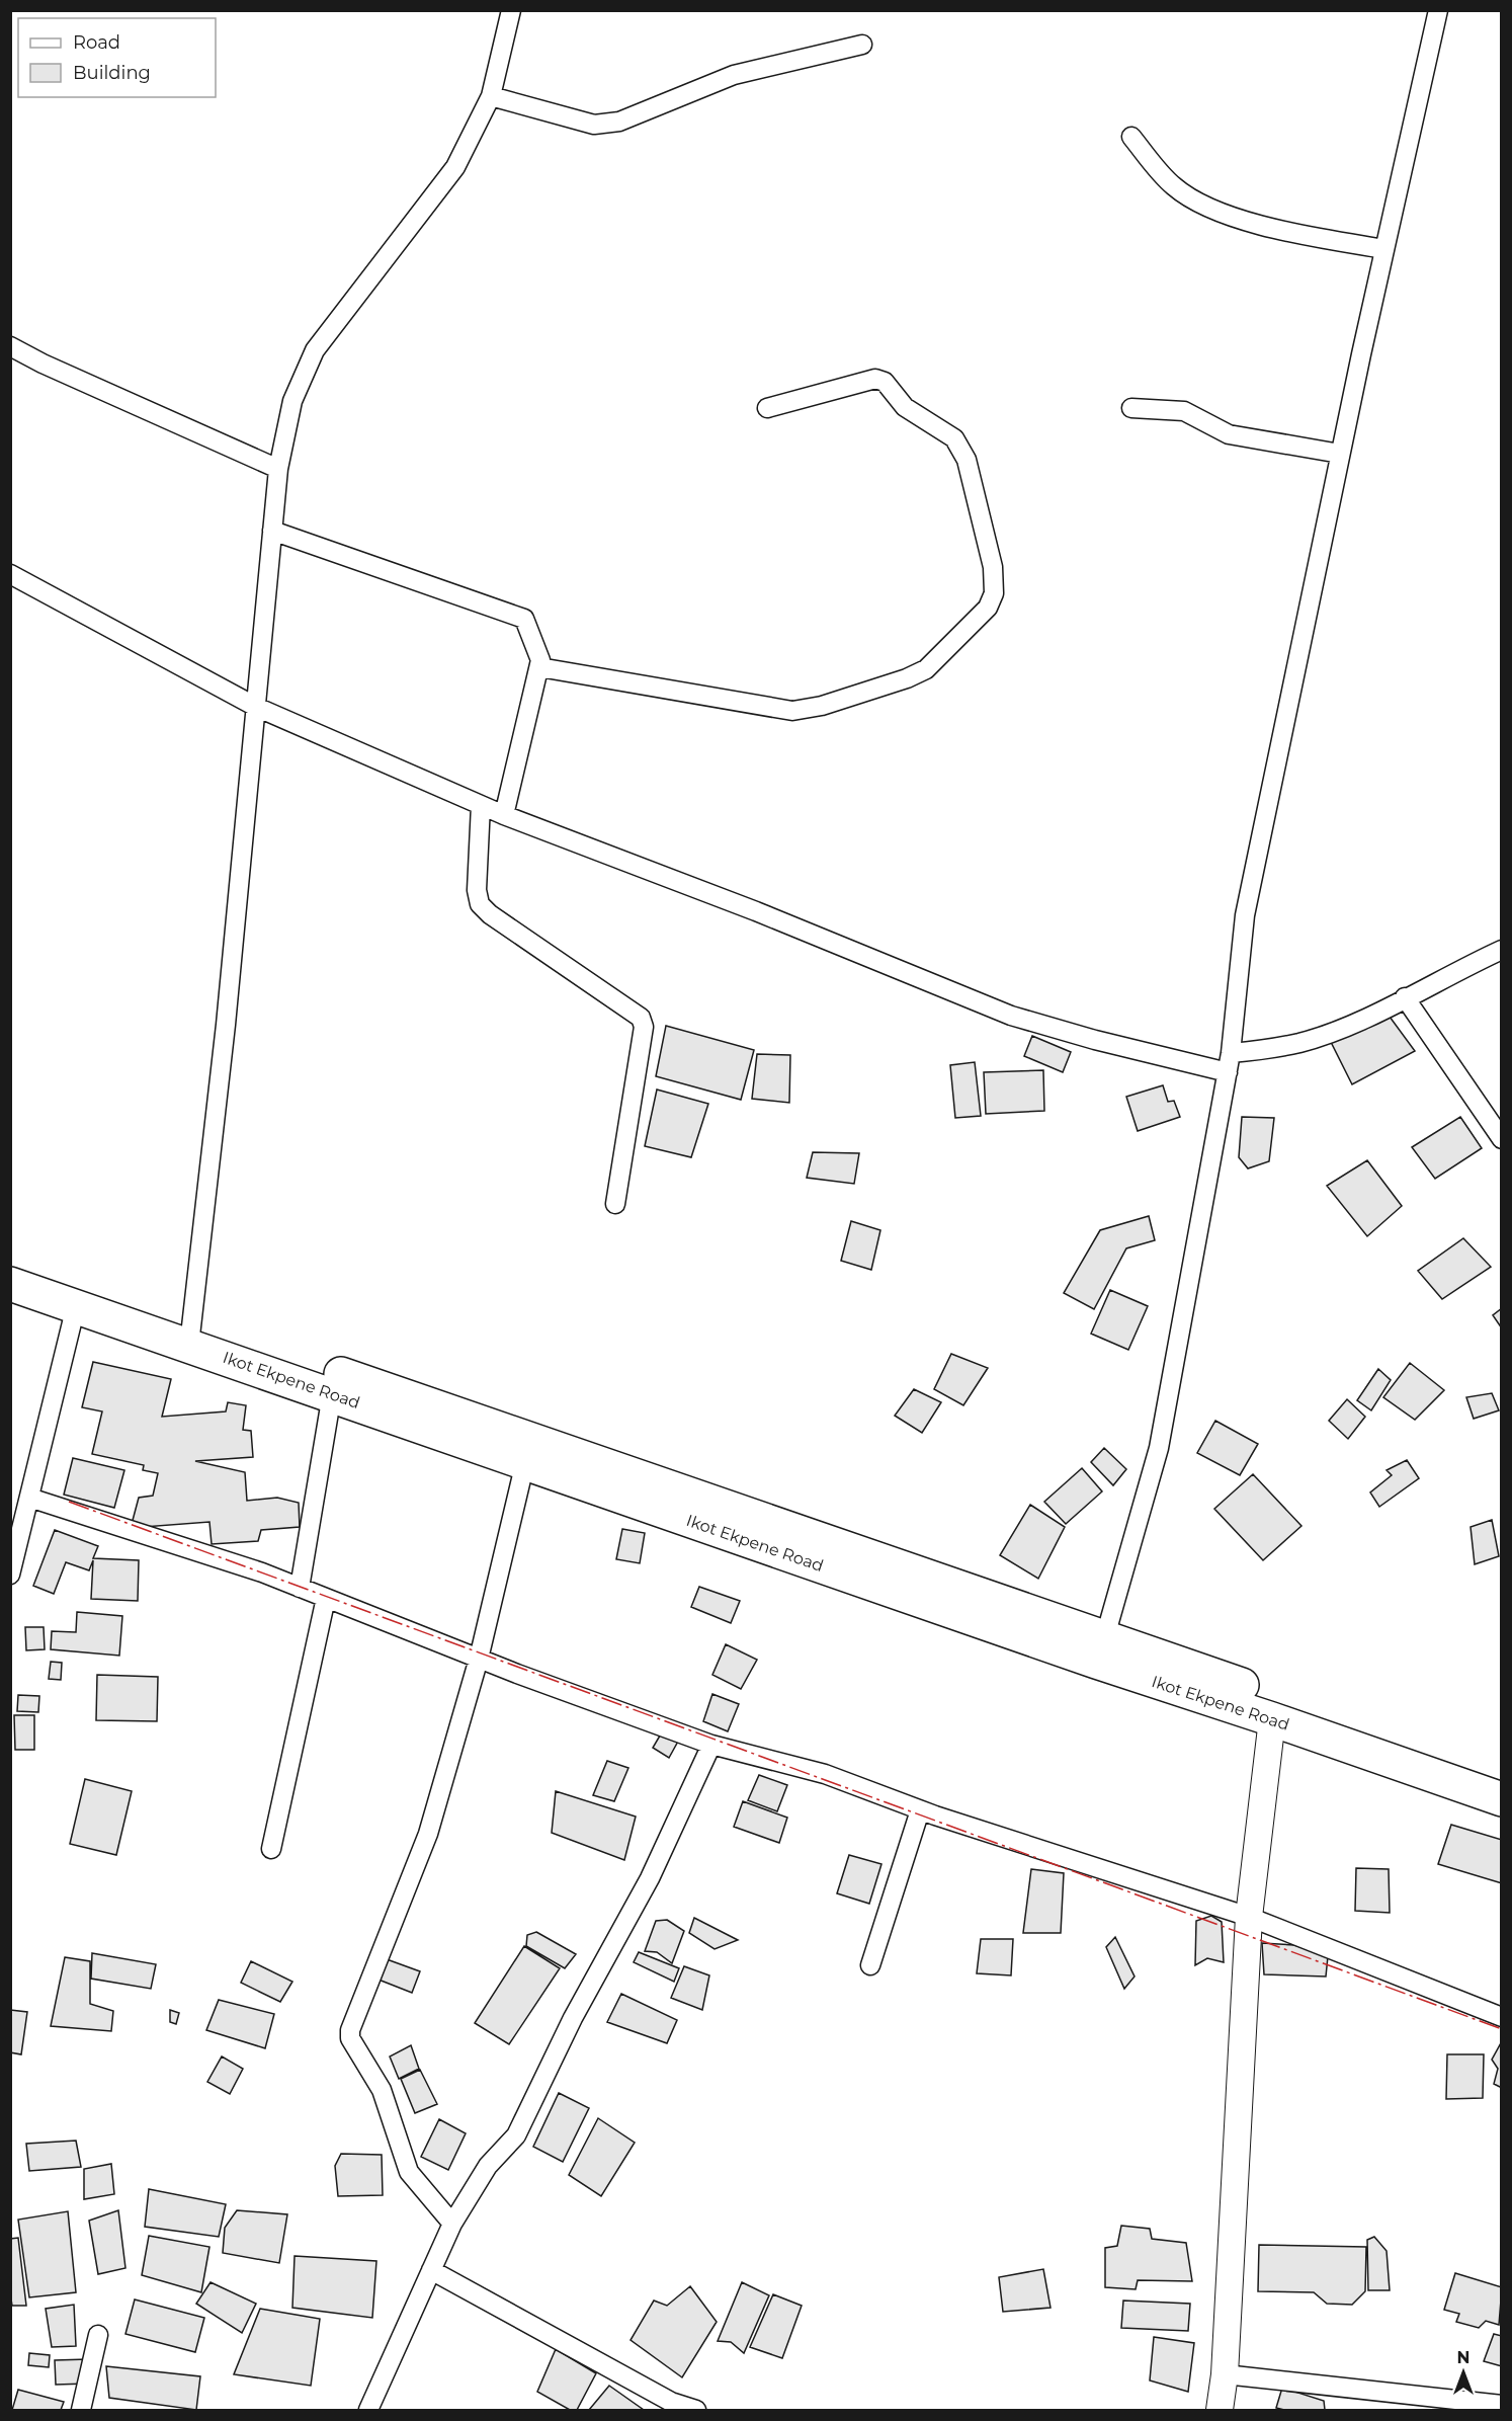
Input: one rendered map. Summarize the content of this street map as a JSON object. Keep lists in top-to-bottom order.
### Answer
{
  "streets": {
    "highway": ["Ikot Ekpene Road"]
  },
  "legend": ["Road", "Building"],
  "north": "top"
}
